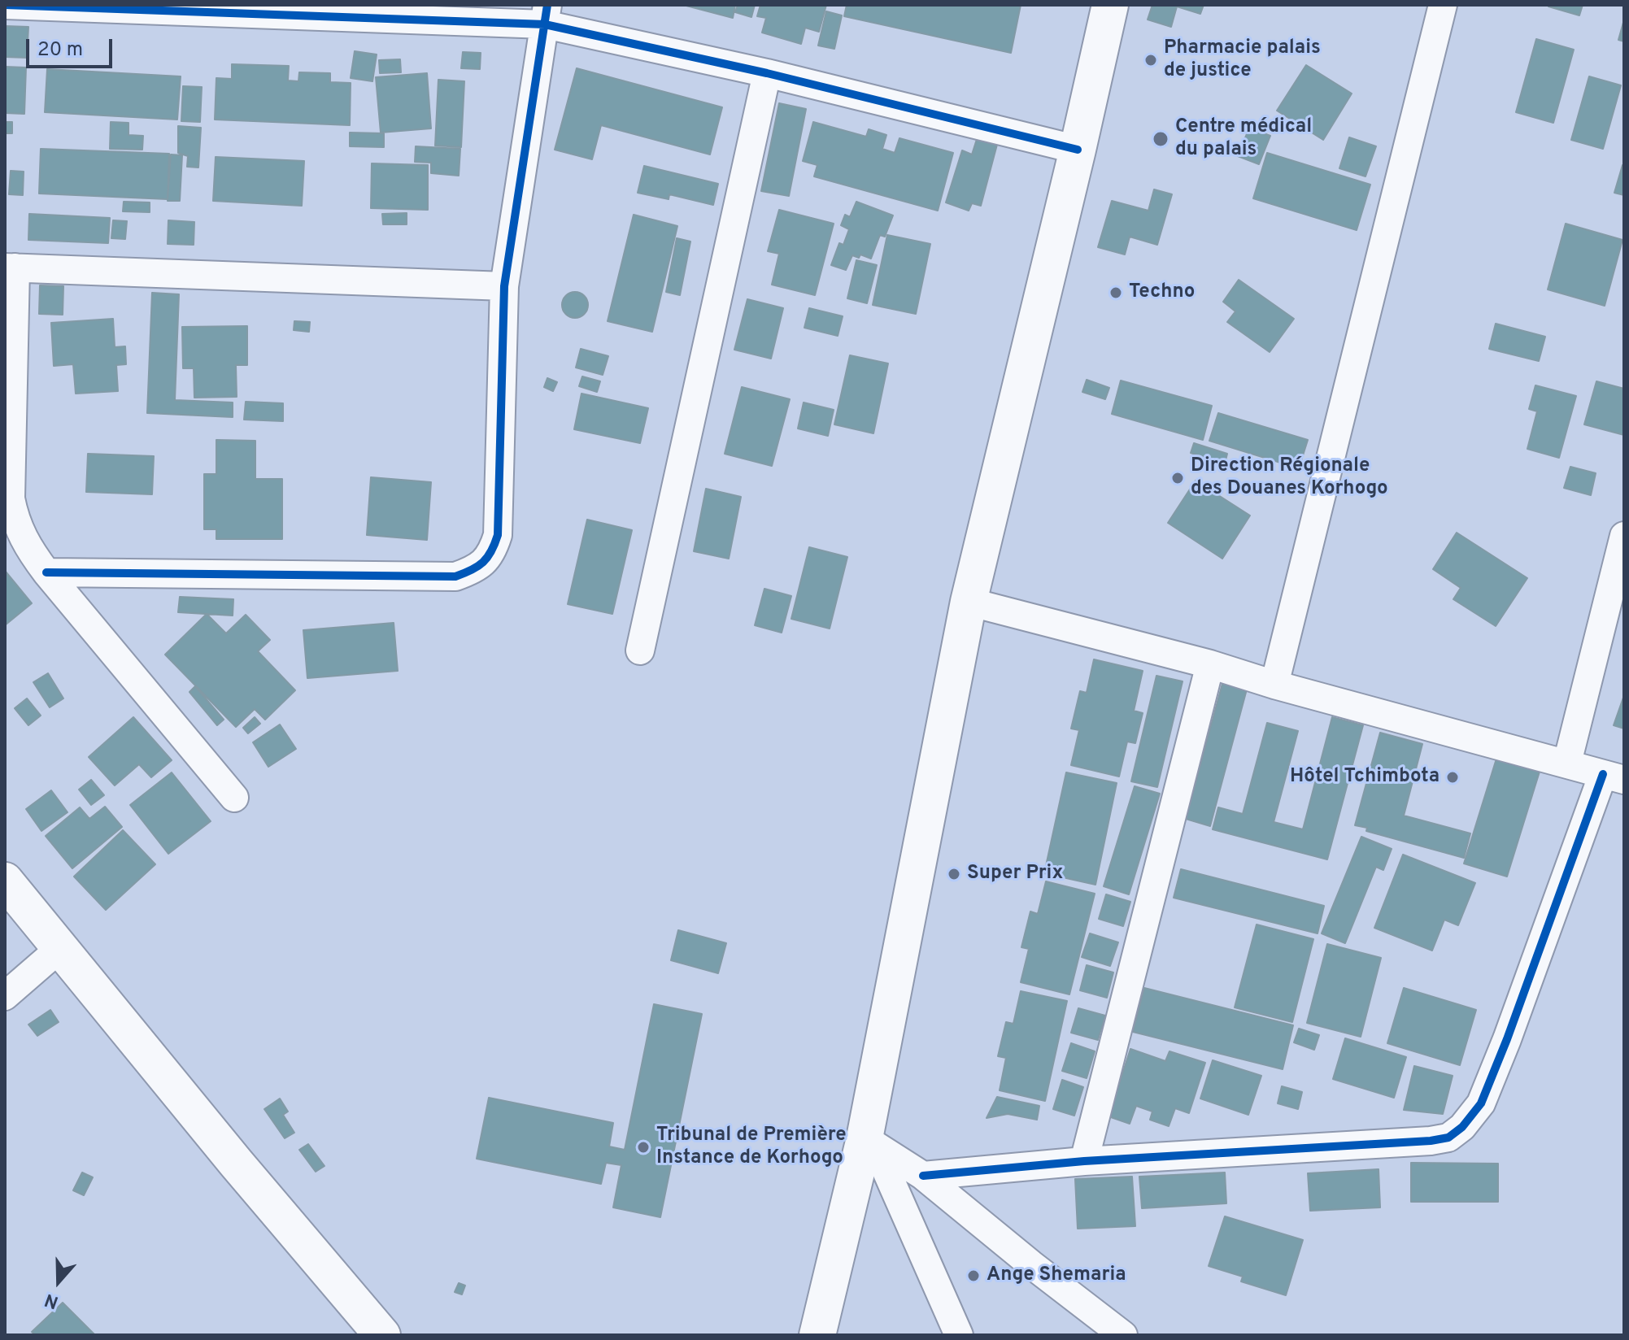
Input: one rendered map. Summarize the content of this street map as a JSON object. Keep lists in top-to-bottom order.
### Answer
{
  "places": [
    "Pharmacie palais de justice",
    "Centre médical du palais",
    "Techno",
    "Direction Régionale des Douanes Korhogo",
    "Hôtel Tchimbota",
    "Super Prix",
    "Tribunal de Première Instance de Korhogo",
    "Ange Shemaria"
  ],
  "scale_bar": "20 m",
  "north": "bottom"
}
